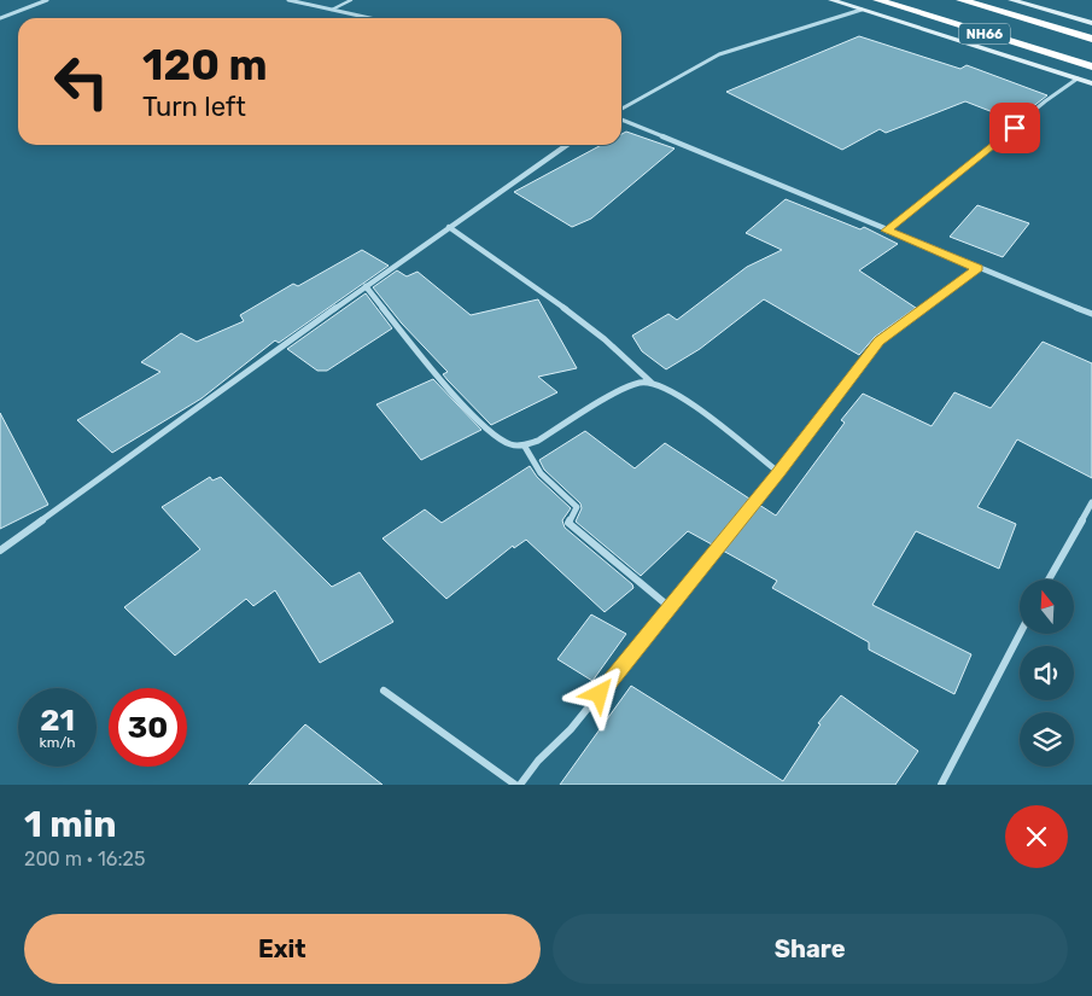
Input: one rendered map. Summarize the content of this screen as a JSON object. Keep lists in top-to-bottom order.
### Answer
{
  "streets": {
    "highway": ["NH66"]
  },
  "north": "top",
  "page": {
    "turn": ["120 m", "Turn left"],
    "speed": "21 km/h",
    "limit": "30",
    "heading": ["1 min", "200 m · 16:25"],
    "buttons": ["Exit", "Share"]
  }
}
